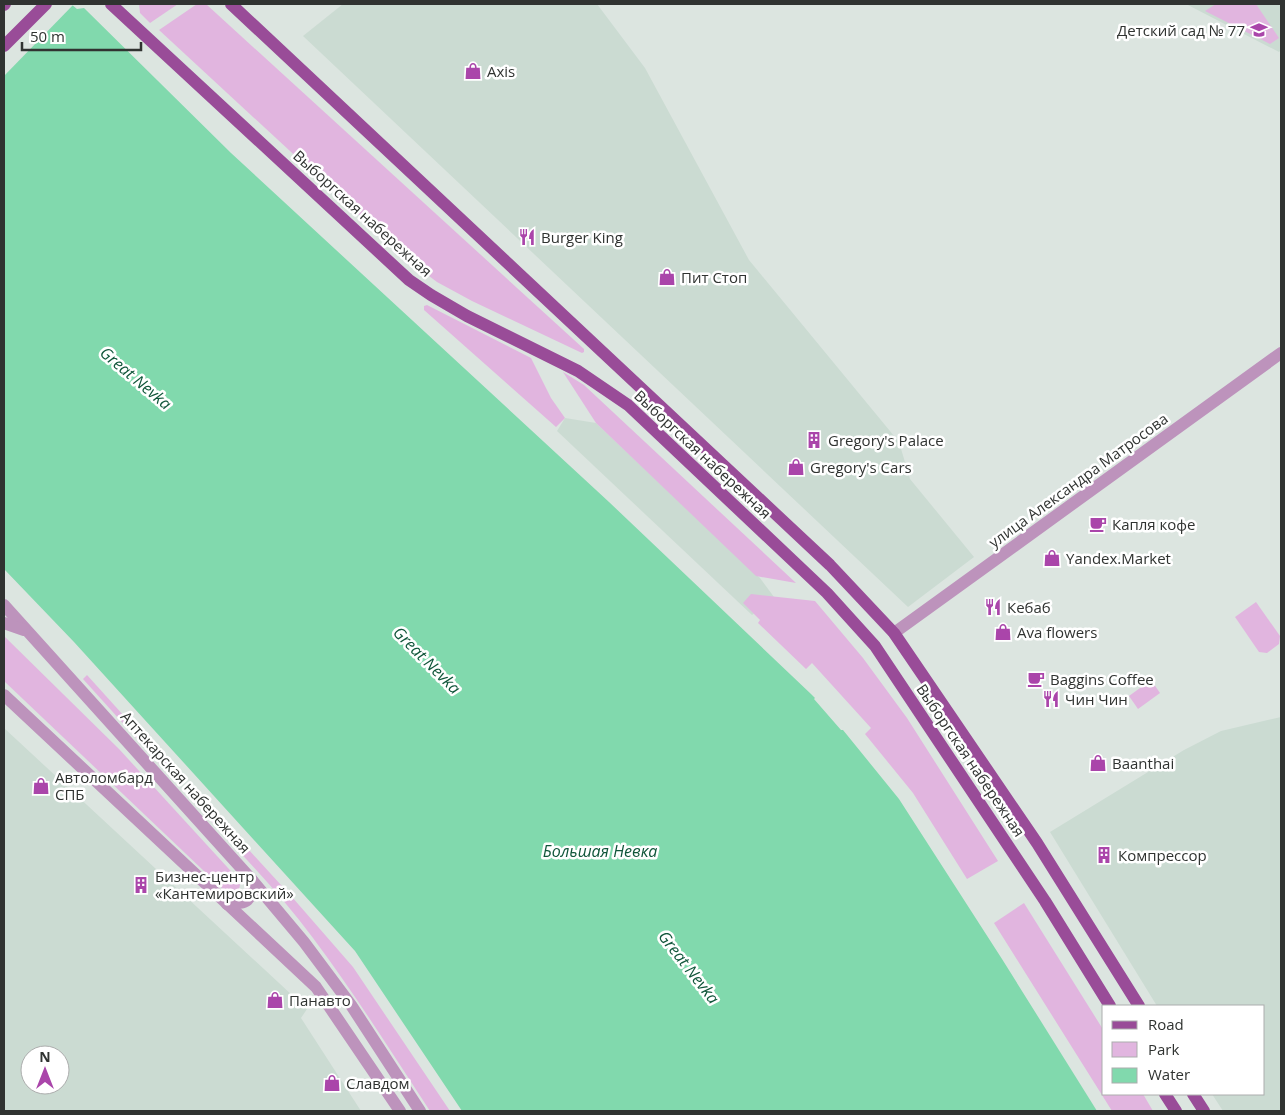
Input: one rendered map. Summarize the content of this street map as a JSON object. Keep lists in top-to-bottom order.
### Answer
{
  "streets": {
    "main road": ["Выборгская набережная"],
    "street": ["улица Александра Матросова", "Аптекарская набережная"]
  },
  "crossings": [
    ["Выборгская набережная", "улица Александра Матросова"]
  ],
  "water": ["Great Nevka", "Большая Невка"],
  "places": {
    "school or university": ["Детский сад № 77"],
    "shop": [
      "Axis",
      "Пит Стоп",
      "Gregory's Cars",
      "Yandex.Market",
      "Ava flowers",
      "Baanthai",
      "Автоломбард СПБ",
      "Панавто",
      "Славдом"
    ],
    "restaurant": ["Burger King", "Кебаб", "Чин Чин"],
    "building": ["Gregory's Palace", "Компрессор", "Бизнес-центр «Кантемировский»"],
    "cafe": ["Капля кофе", "Baggins Coffee"]
  },
  "legend": ["Road", "Park", "Water"],
  "scale_bar": "50 m",
  "north": "top"
}
